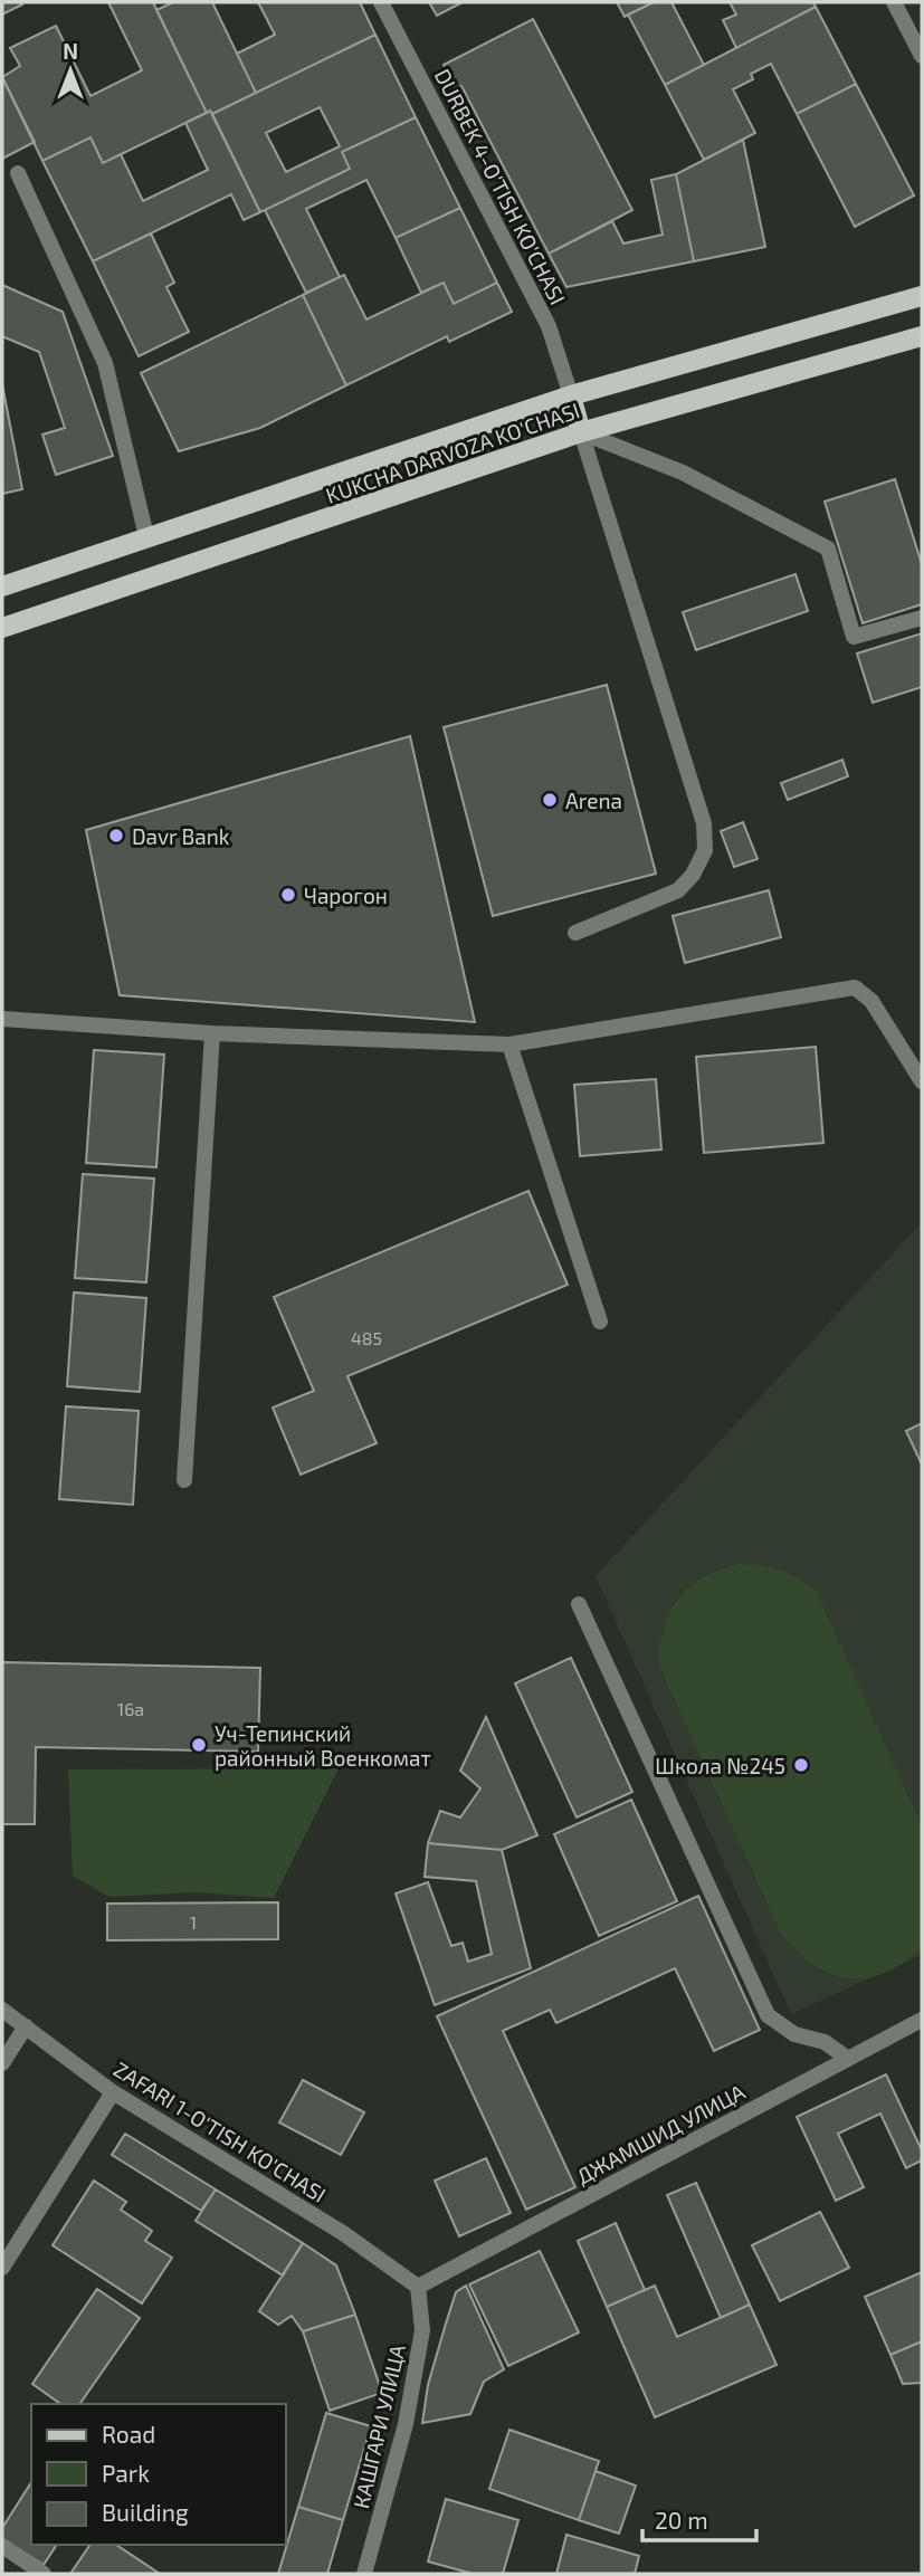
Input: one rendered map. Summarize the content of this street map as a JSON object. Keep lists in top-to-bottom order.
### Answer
{
  "streets": {
    "main road": ["KUKCHA DARVOZA KO'CHASI"],
    "street": [
      "DURBEK 4-O'TISH KO'CHASI",
      "ZAFARI 1-O'TISH KO'CHASI",
      "ДЖАМШИД УЛИЦА",
      "КАШГАРИ УЛИЦА"
    ]
  },
  "crossings": [
    ["DURBEK 4-O'TISH KO'CHASI", "KUKCHA DARVOZA KO'CHASI"],
    ["ZAFARI 1-O'TISH KO'CHASI", "ДЖАМШИД УЛИЦА"],
    ["ZAFARI 1-O'TISH KO'CHASI", "КАШГАРИ УЛИЦА"],
    ["ДЖАМШИД УЛИЦА", "КАШГАРИ УЛИЦА"]
  ],
  "places": [
    "Arena",
    "Davr Bank",
    "Чарогон",
    "Уч-Тепинский районный Военкомат",
    "Школа №245"
  ],
  "house_numbers": ["485", "16а", "1"],
  "legend": ["Road", "Park", "Building"],
  "scale_bar": "20 m",
  "north": "top"
}
